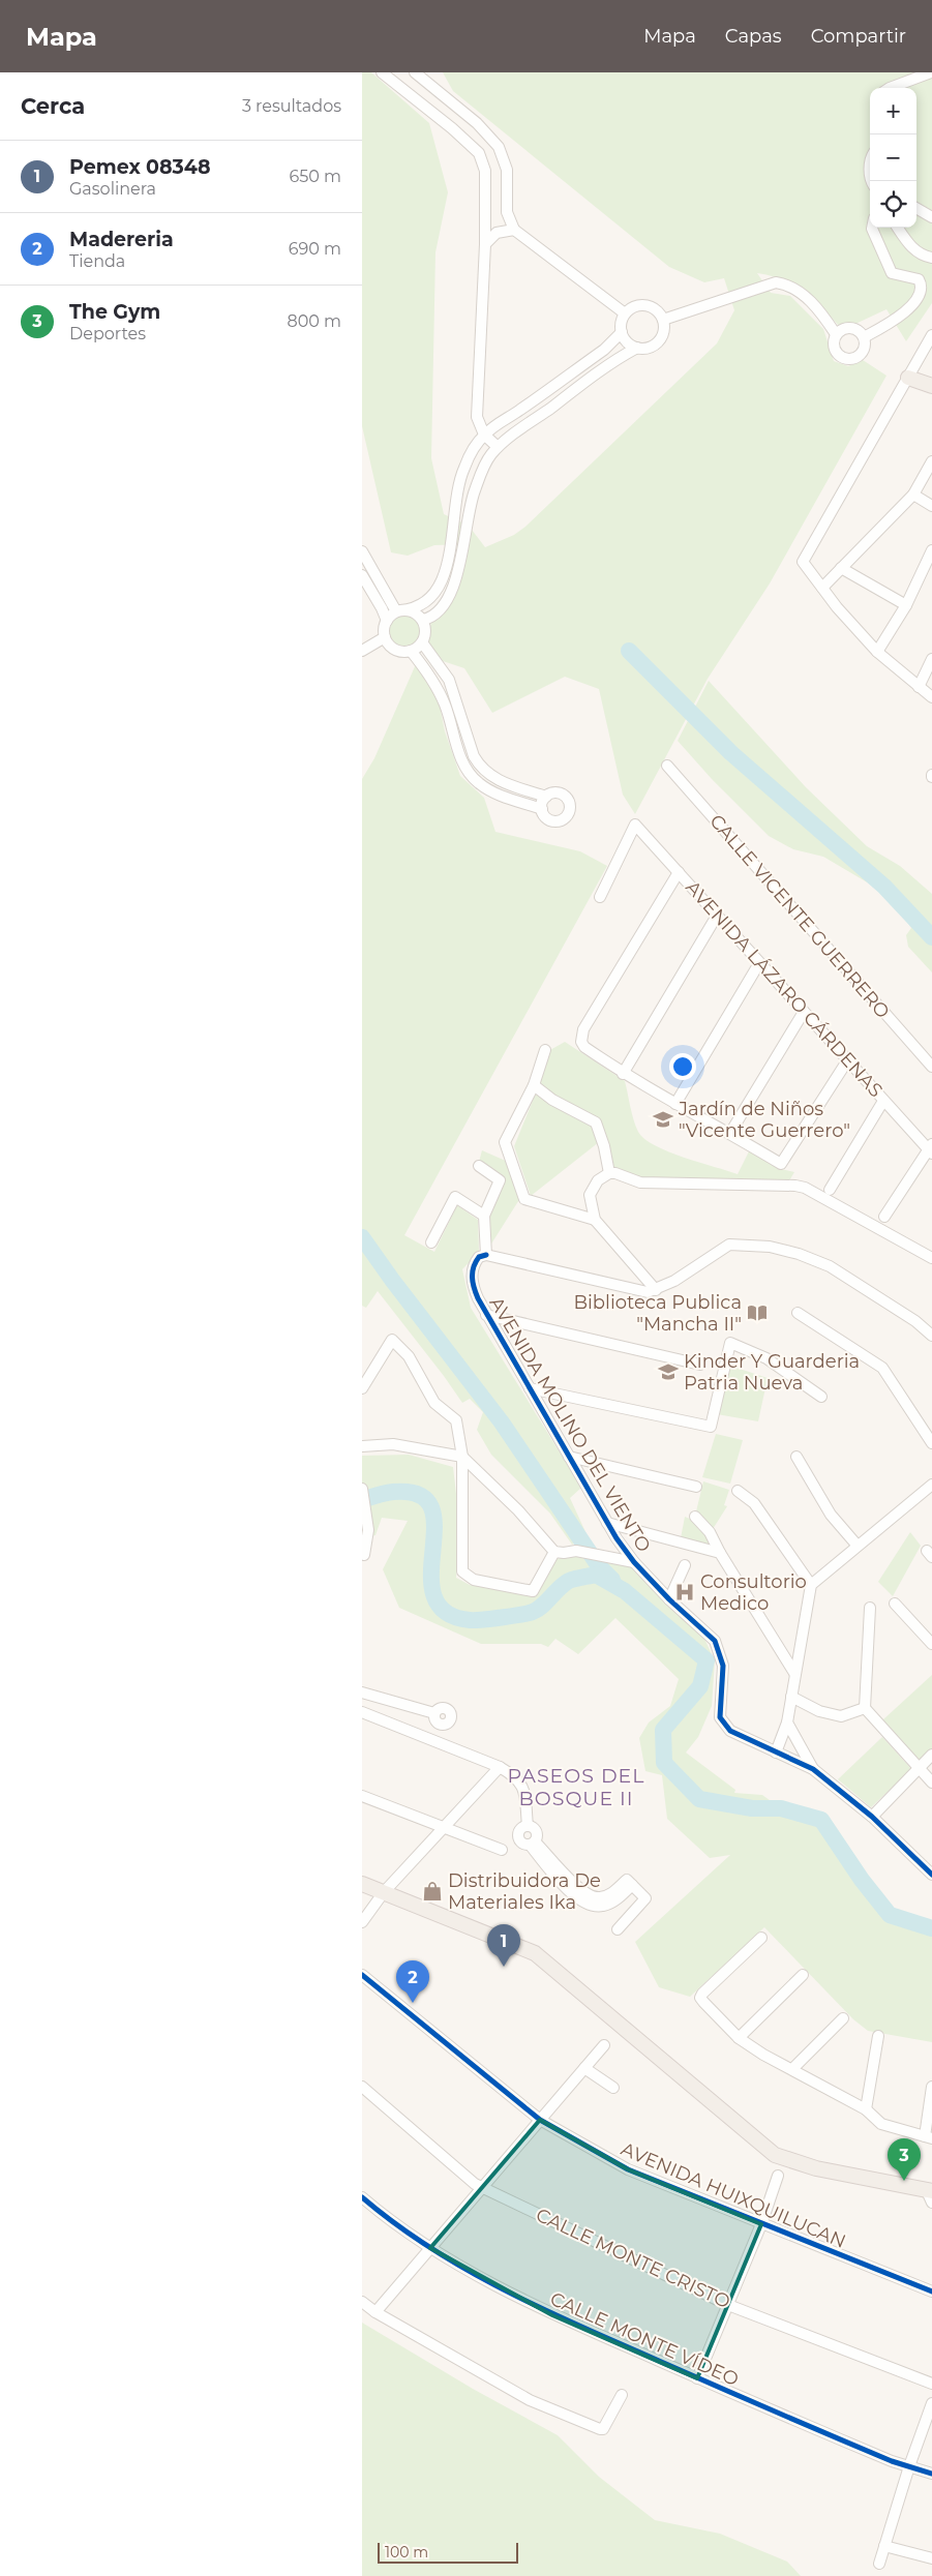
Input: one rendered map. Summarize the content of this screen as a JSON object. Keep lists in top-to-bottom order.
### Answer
{
  "streets": {
    "street": [
      "CALLE VICENTE GUERRERO",
      "AVENIDA LÁZARO CÁRDENAS",
      "AVENIDA MOLINO DEL VIENTO",
      "AVENIDA HUIXQUILUCAN",
      "CALLE MONTE CRISTO",
      "CALLE MONTE VÍDEO"
    ]
  },
  "districts": ["PASEOS DEL BOSQUE II"],
  "places": {
    "school or university": ["Jardín de Niños \"Vicente Guerrero\"", "Kinder Y Guarderia Patria Nueva"],
    "library": ["Biblioteca Publica \"Mancha II\""],
    "hospital": ["Consultorio Medico"],
    "shop": ["Distribuidora De Materiales Ika"]
  },
  "scale_bar": "100 m",
  "page": {
    "header": "Mapa",
    "nav": ["Mapa", "Capas", "Compartir"],
    "heading": ["Cerca", "3 resultados"],
    "map_buttons": ["+", "−"],
    "list": [
      {
        "mark": "1",
        "name": "Pemex 08348",
        "note": "Gasolinera",
        "value": "650 m"
      },
      {
        "mark": "2",
        "name": "Madereria",
        "note": "Tienda",
        "value": "690 m"
      },
      {
        "mark": "3",
        "name": "The Gym",
        "note": "Deportes",
        "value": "800 m"
      }
    ],
    "pins": ["1", "2", "3"],
    "scale": "100 m"
  }
}
